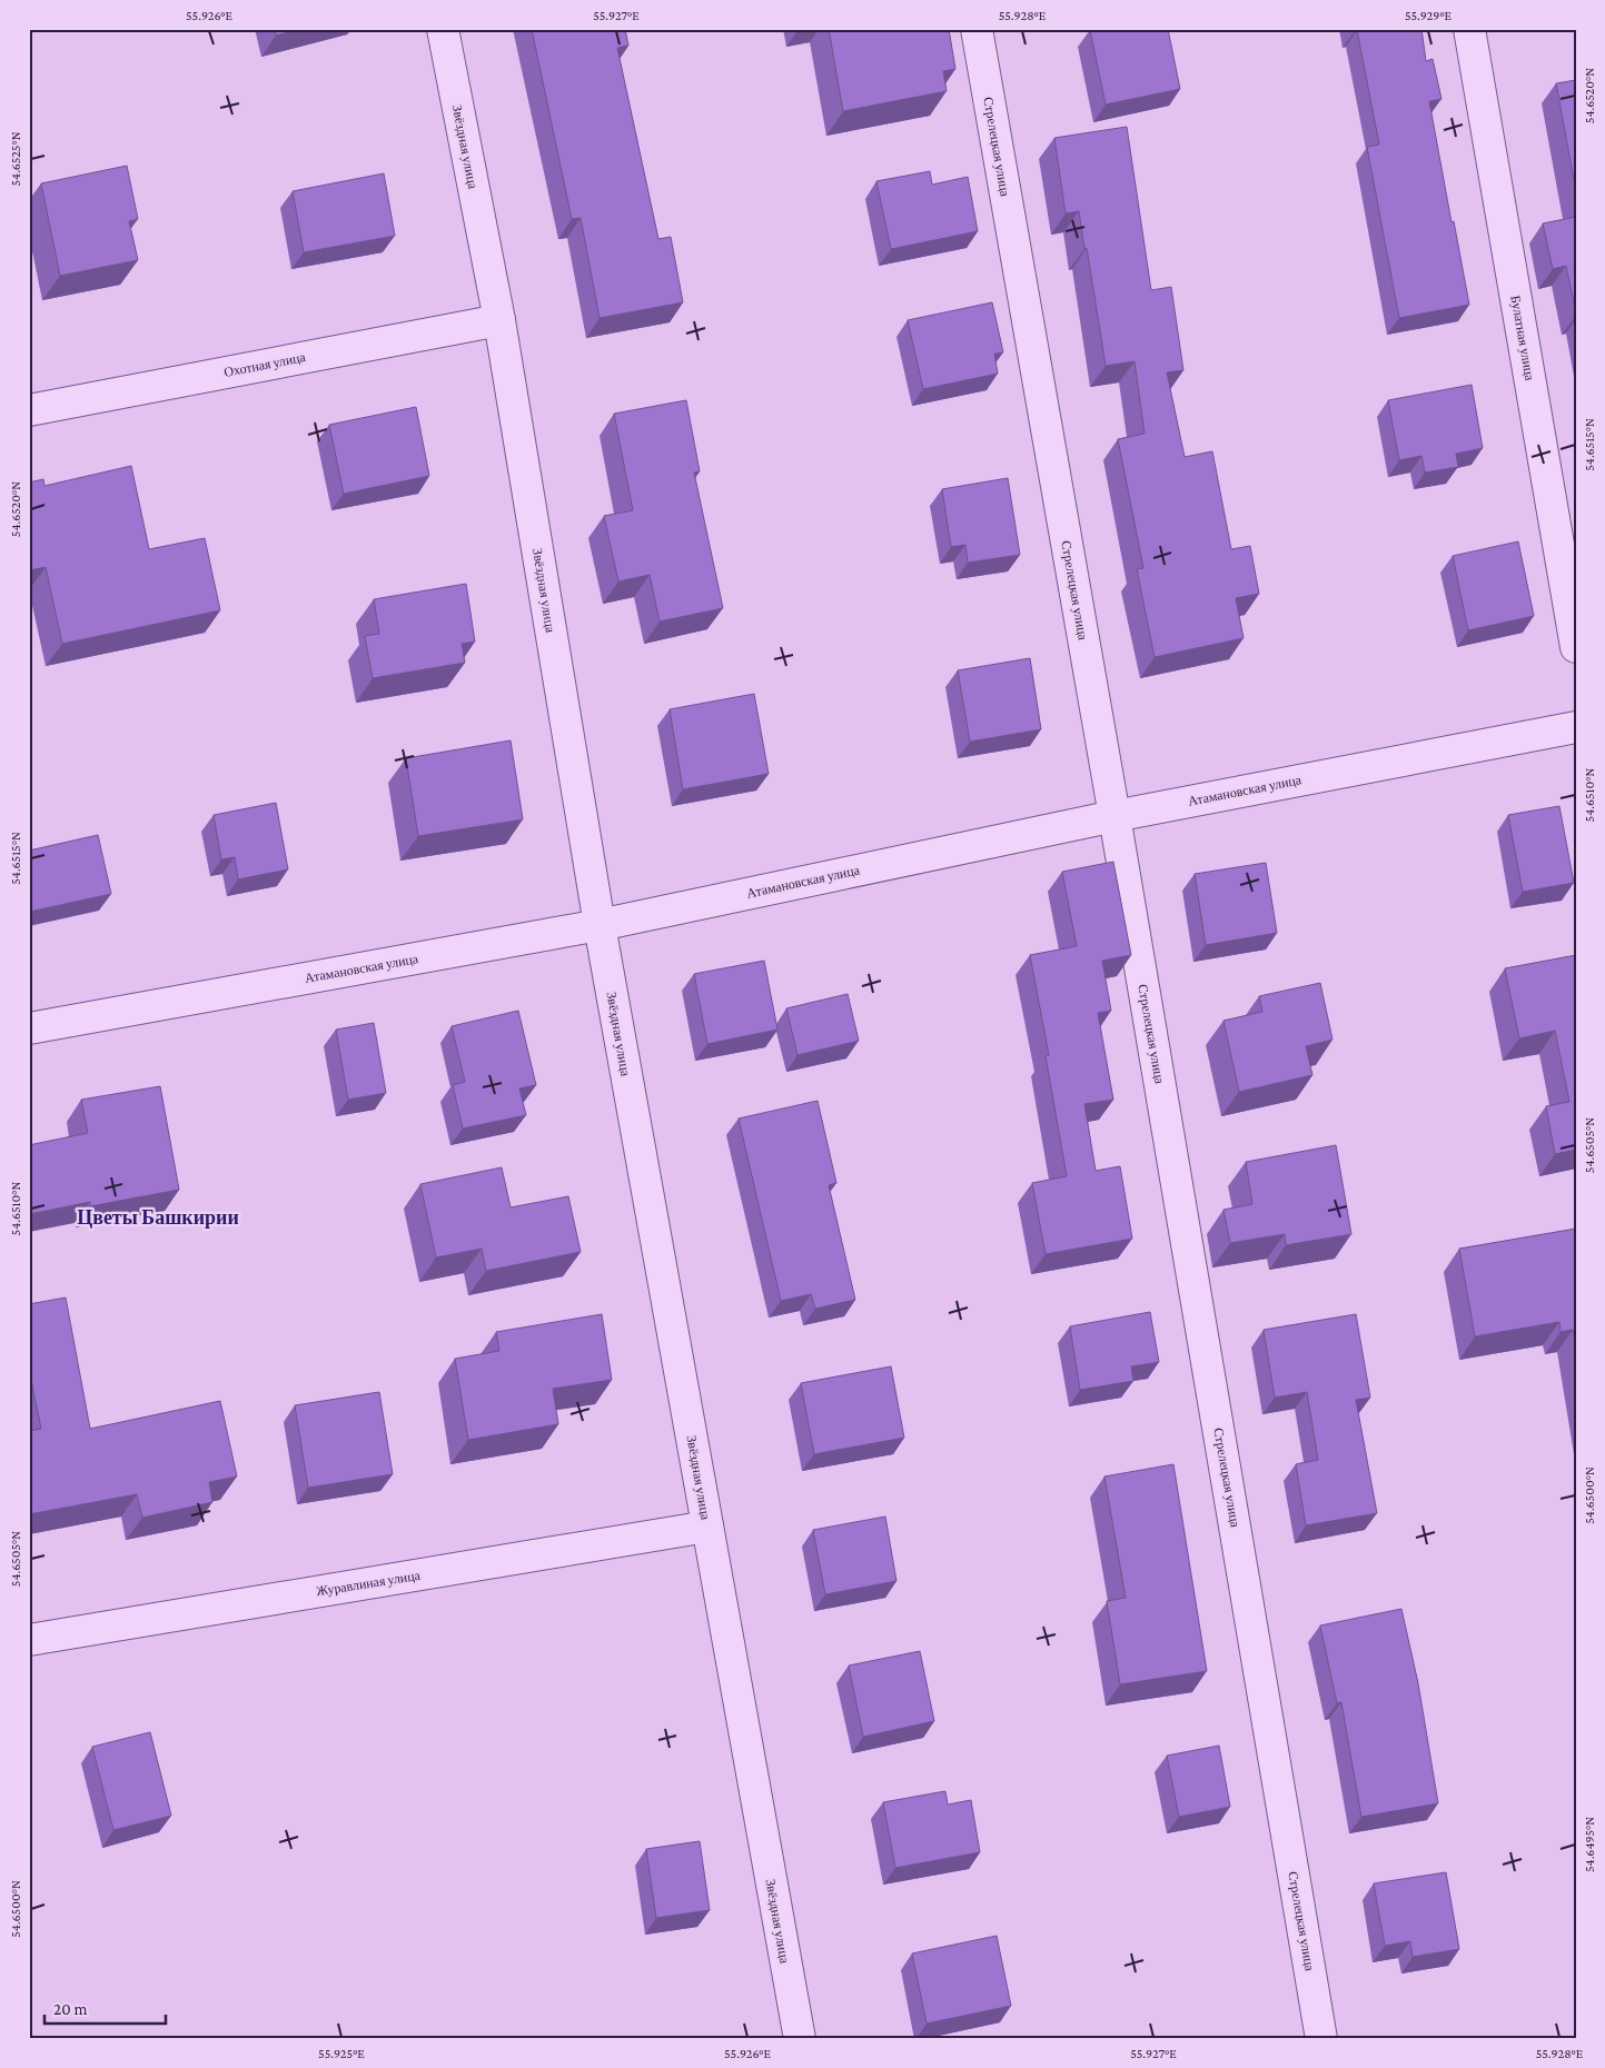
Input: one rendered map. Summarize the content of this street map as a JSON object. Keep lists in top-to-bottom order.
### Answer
{
  "streets": {
    "street": [
      "Звёздная улица",
      "Стрелецкая улица",
      "Булатная улица",
      "Охотная улица",
      "Атамановская улица",
      "Журавлиная улица"
    ]
  },
  "crossings": [
    ["Звёздная улица", "Охотная улица"],
    ["Звёздная улица", "Атамановская улица"],
    ["Звёздная улица", "Журавлиная улица"],
    ["Стрелецкая улица", "Атамановская улица"]
  ],
  "districts": ["Цветы Башкирии"],
  "scale_bar": "20 m",
  "coordinates": [
    "55.926°E",
    "55.927°E",
    "55.928°E",
    "55.929°E",
    "54.6520°N",
    "54.6525°N",
    "54.6515°N",
    "54.6510°N",
    "54.6505°N",
    "54.6500°N",
    "54.6495°N",
    "55.925°E"
  ]
}
